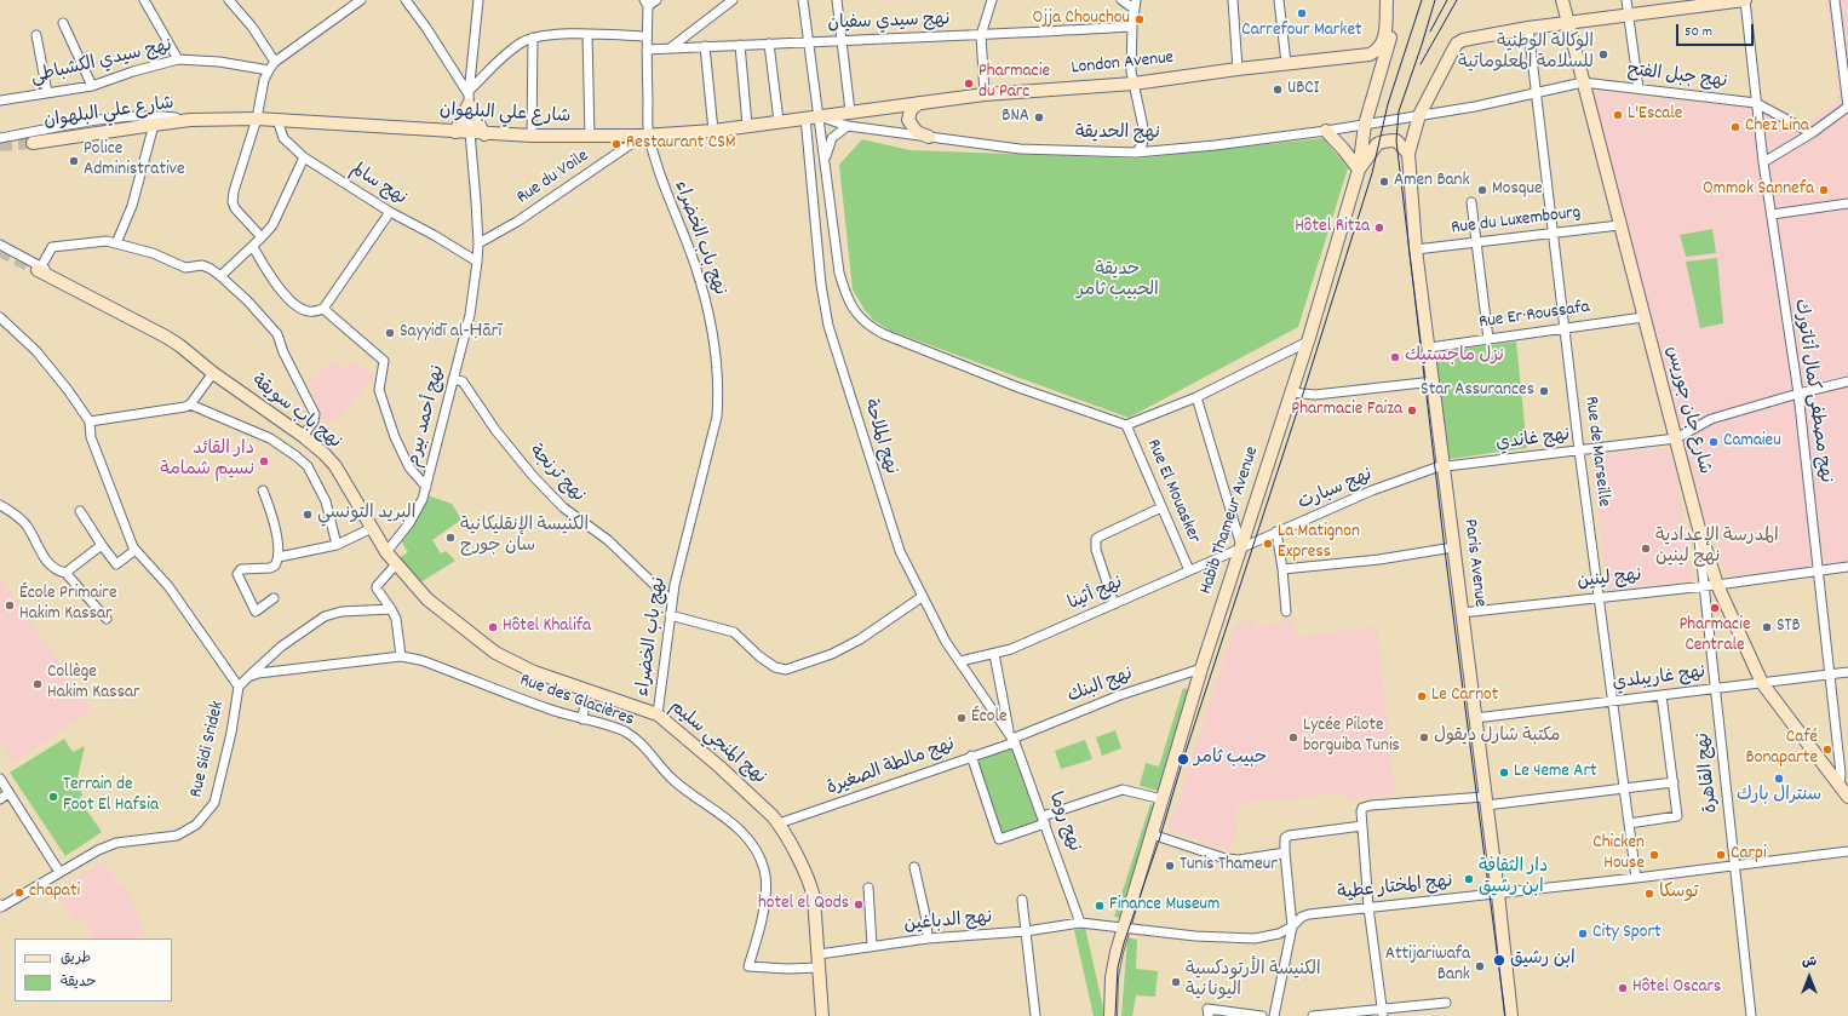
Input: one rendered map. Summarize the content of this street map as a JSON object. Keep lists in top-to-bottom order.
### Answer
{
  "streets": {
    "main road": [
      "London Avenue",
      "شارع علي البلهوان",
      "شارع جان جوريس",
      "نهج باب سويقة",
      "Habib Thameur Avenue",
      "Paris Avenue",
      "نهج المنجي سليم"
    ],
    "street": [
      "نهج سيدي سفيان",
      "نهج سيدي الكشباطي",
      "نهج جبل الفتح",
      "نهج الحديقة",
      "Rue du Voile",
      "نهج سالم",
      "Rue du Luxembourg",
      "نهج باب الخضراء",
      "Rue Er·Roussafa",
      "نهج مصطفى كمال أتاتورك",
      "نهج أحمد بيرم",
      "نهج الملاحة",
      "نهج غاندي",
      "Rue de Marseille",
      "نهج ترنجة",
      "نهج سبارت",
      "Rue El Mouasker",
      "نهج لينين",
      "نهج أثينا",
      "نهج غاريبلدي",
      "نهج البنك",
      "Rue des Glacières",
      "Rue Sidi Sridek",
      "نهج مالطة الصغيرة",
      "نهج القاهرة",
      "نهج روما",
      "نهج المختار عطية",
      "نهج الدباغين"
    ]
  },
  "crossings": [
    ["نهج سيدي سفيان", "نهج باب الخضراء"],
    ["London Avenue", "شارع علي البلهوان"],
    ["London Avenue", "نهج الحديقة"],
    ["London Avenue", "Habib Thameur Avenue"],
    ["نهج جبل الفتح", "نهج الحديقة"],
    ["نهج جبل الفتح", "نهج مصطفى كمال أتاتورك"],
    ["نهج جبل الفتح", "شارع جان جوريس"],
    ["نهج جبل الفتح", "Rue de Marseille"],
    ["نهج جبل الفتح", "Paris Avenue"],
    ["شارع علي البلهوان", "نهج الحديقة"],
    ["شارع علي البلهوان", "Rue du Voile"],
    ["شارع علي البلهوان", "نهج سالم"],
    ["شارع علي البلهوان", "نهج باب الخضراء"],
    ["شارع علي البلهوان", "نهج أحمد بيرم"],
    ["شارع علي البلهوان", "نهج الملاحة"],
    ["نهج الحديقة", "Habib Thameur Avenue"],
    ["نهج الحديقة", "Paris Avenue"],
    ["Rue du Voile", "نهج باب الخضراء"],
    ["Rue du Voile", "نهج أحمد بيرم"],
    ["نهج سالم", "نهج أحمد بيرم"],
    ["Rue du Luxembourg", "شارع جان جوريس"],
    ["Rue du Luxembourg", "Rue de Marseille"],
    ["Rue du Luxembourg", "Paris Avenue"],
    ["نهج باب الخضراء", "نهج ترنجة"],
    ["نهج باب الخضراء", "نهج المنجي سليم"],
    ["Rue Er·Roussafa", "شارع جان جوريس"],
    ["Rue Er·Roussafa", "Rue de Marseille"],
    ["Rue Er·Roussafa", "Paris Avenue"],
    ["نهج مصطفى كمال أتاتورك", "شارع جان جوريس"],
    ["نهج مصطفى كمال أتاتورك", "نهج غاندي"],
    ["نهج مصطفى كمال أتاتورك", "Paris Avenue"],
    ["نهج مصطفى كمال أتاتورك", "نهج لينين"],
    ["نهج مصطفى كمال أتاتورك", "نهج غاريبلدي"],
    ["شارع جان جوريس", "نهج غاندي"],
    ["شارع جان جوريس", "Paris Avenue"],
    ["شارع جان جوريس", "نهج لينين"],
    ["شارع جان جوريس", "نهج غاريبلدي"],
    ["شارع جان جوريس", "نهج القاهرة"],
    ["نهج باب سويقة", "نهج أحمد بيرم"],
    ["نهج باب سويقة", "نهج المنجي سليم"],
    ["نهج أحمد بيرم", "نهج ترنجة"],
    ["نهج أحمد بيرم", "نهج المنجي سليم"],
    ["نهج الملاحة", "نهج أثينا"],
    ["نهج الملاحة", "نهج البنك"],
    ["نهج الملاحة", "نهج مالطة الصغيرة"],
    ["نهج الملاحة", "نهج روما"],
    ["نهج غاندي", "Rue de Marseille"],
    ["نهج غاندي", "نهج سبارت"],
    ["نهج غاندي", "Paris Avenue"],
    ["Rue de Marseille", "Paris Avenue"],
    ["Rue de Marseille", "نهج لينين"],
    ["Rue de Marseille", "نهج غاريبلدي"],
    ["Rue de Marseille", "نهج المختار عطية"],
    ["نهج سبارت", "Habib Thameur Avenue"],
    ["نهج سبارت", "Paris Avenue"],
    ["نهج سبارت", "نهج أثينا"],
    ["Rue El Mouasker", "نهج أثينا"],
    ["Habib Thameur Avenue", "نهج أثينا"],
    ["Habib Thameur Avenue", "نهج البنك"],
    ["Habib Thameur Avenue", "نهج المختار عطية"],
    ["Paris Avenue", "نهج لينين"],
    ["Paris Avenue", "نهج غاريبلدي"],
    ["Paris Avenue", "نهج المختار عطية"],
    ["نهج لينين", "نهج القاهرة"],
    ["نهج غاريبلدي", "نهج القاهرة"],
    ["نهج البنك", "نهج مالطة الصغيرة"],
    ["نهج البنك", "نهج روما"],
    ["Rue des Glacières", "نهج المنجي سليم"],
    ["نهج المنجي سليم", "نهج مالطة الصغيرة"],
    ["نهج المنجي سليم", "نهج الدباغين"],
    ["نهج مالطة الصغيرة", "نهج روما"],
    ["نهج القاهرة", "نهج المختار عطية"],
    ["نهج روما", "نهج المختار عطية"],
    ["نهج روما", "نهج الدباغين"],
    ["نهج المختار عطية", "نهج الدباغين"]
  ],
  "parks": ["حديقة الحبيب ثامر"],
  "places": [
    "Carrefour Market",
    "Ojja Chouchou",
    "الوكالة الوطنية للسلامة المعلوماتية",
    "Pharmacie du Parc",
    "UBCI",
    "L'Escale",
    "BNA",
    "Chez Lina",
    "Restaurant CSM",
    "Police Administrative",
    "Amen Bank",
    "Mosque",
    "Ommok Sannefa",
    "Hôtel Ritza",
    "Sayyidī al-Ḥārī",
    "نزل ماجستيك",
    "Star Assurances",
    "Pharmacie Faiza",
    "Camaieu",
    "دار القائد نسيم شمامة",
    "البريد التونسي",
    "الكنيسة الإنقليكانية سان جورج",
    "La Matignon Express",
    "المدرسة الإعدادية نهج لينين",
    "École Primaire Hakim Kassar",
    "Pharmacie Centrale",
    "Hôtel Khalifa",
    "STB",
    "Collège Hakim Kassar",
    "Le Carnot",
    "École",
    "Lycée Pilote borguiba Tunis",
    "مكتبة شارل ديقول",
    "Café Bonaparte",
    "حبيب ثامر",
    "Le 4eme Art",
    "سنترال بارك",
    "Terrain de Foot El Hafsia",
    "Chicken House",
    "Carpi",
    "Tunis Thameur",
    "دار الثقافة ابن رشيق",
    "chapati",
    "توسكا",
    "hotel el Qods",
    "Finance Museum",
    "City Sport",
    "ابن رشيق",
    "Attijariwafa Bank",
    "الكنيسة الأرتودكسية اليونانية",
    "Hôtel Oscars"
  ],
  "legend": ["طريق", "حديقة"],
  "scale_bar": "50 m",
  "north": "top"
}
